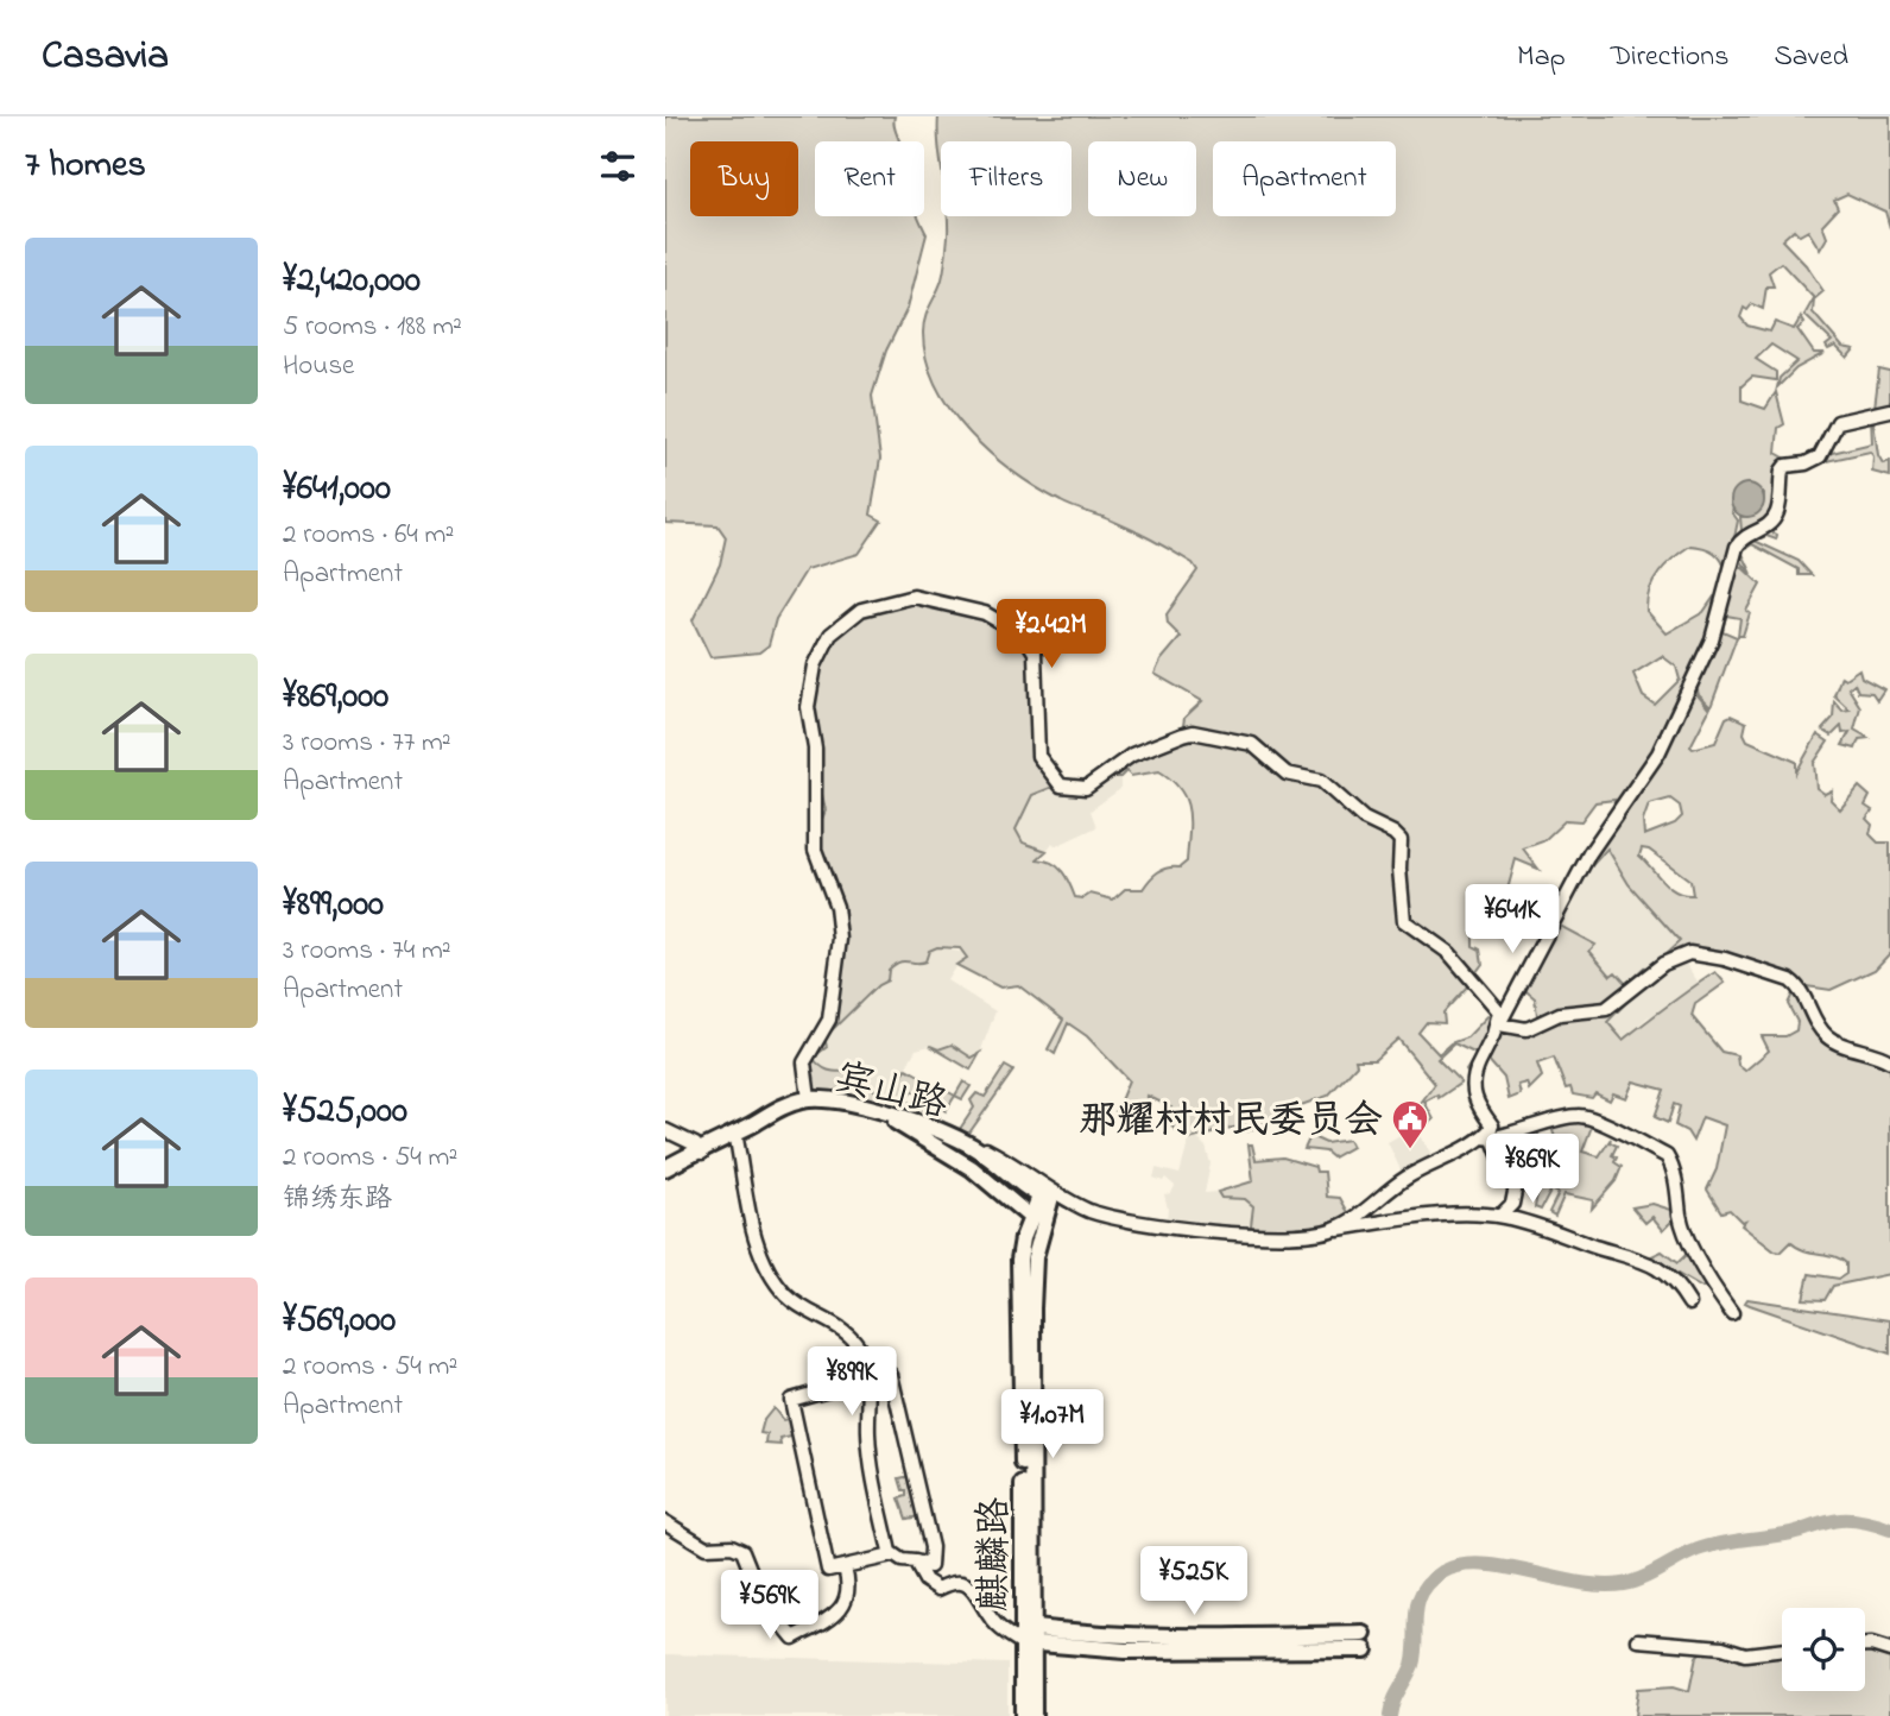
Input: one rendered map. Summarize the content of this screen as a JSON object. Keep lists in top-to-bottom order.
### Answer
{
  "streets": {
    "main road": ["宾山路", "麒麟路"]
  },
  "crossings": [
    ["宾山路", "麒麟路"]
  ],
  "places": {
    "public building": ["那耀村村民委员会"]
  },
  "page": {
    "header": "Casavia",
    "nav": ["Map", "Directions", "Saved"],
    "heading": "7 homes",
    "chip": [
      "Buy",
      "Rent",
      "Filters",
      "New",
      "Apartment"
    ],
    "list": [
      {
        "name": "¥2,420,000",
        "note": "5 rooms · 188 m² · House"
      },
      {
        "name": "¥641,000",
        "note": "2 rooms · 64 m² · Apartment"
      },
      {
        "name": "¥869,000",
        "note": "3 rooms · 77 m² · Apartment"
      },
      {
        "name": "¥899,000",
        "note": "3 rooms · 74 m² · Apartment"
      },
      {
        "name": "¥525,000",
        "note": "2 rooms · 54 m² · 锦绣东路"
      },
      {
        "name": "¥569,000",
        "note": "2 rooms · 54 m² · Apartment"
      }
    ],
    "price": [
      "¥2.42M",
      "¥641K",
      "¥869K",
      "¥899K",
      "¥1.07M",
      "¥525K",
      "¥569K"
    ]
  }
}
